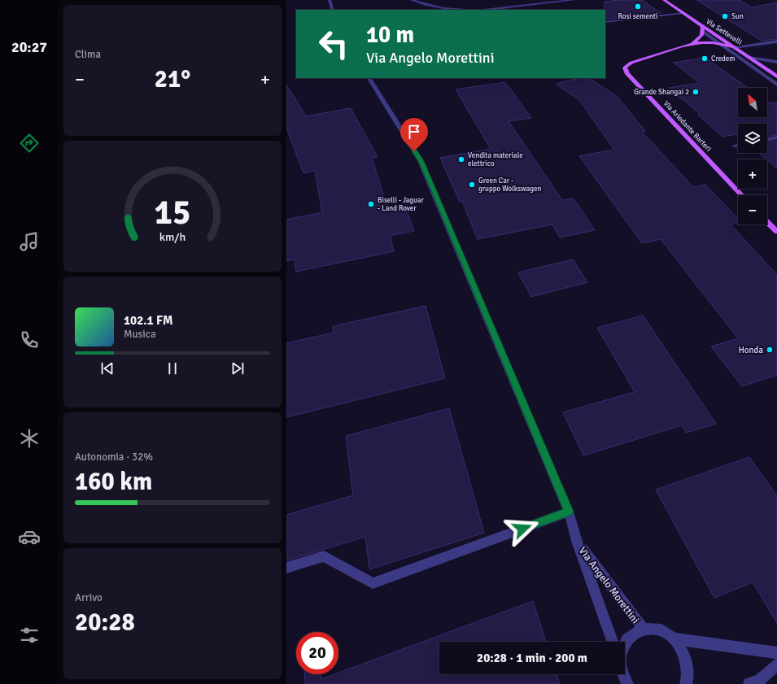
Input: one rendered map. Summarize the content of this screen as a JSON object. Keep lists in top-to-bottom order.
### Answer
{
  "streets": {
    "main road": ["Via Settevalli", "Via Ariodante Barteri"],
    "street": ["Via Angelo Morettini"]
  },
  "places": [
    "Rosi sementi",
    "Sun",
    "Credem",
    "Grande Shangai 2",
    "Vendita materiale elettrico",
    "Green Car - gruppo Wolkswagen",
    "Biselli - Jaguar - Land Rover",
    "Honda"
  ],
  "north": "top left",
  "page": {
    "tabs": "20:27",
    "tile": [
      "Clima",
      ["Autonomia · 32%", "160 km"],
      ["Arrivo", "20:28"]
    ],
    "turn": ["10 m", "Via Angelo Morettini"],
    "heat": ["−", "21°", "+"],
    "map_buttons": ["+", "−"],
    "song": ["102.1 FM", "Musica"],
    "limit": "20",
    "trip": "20:28 · 1 min · 200 m",
    "gauge": ["15", "km/h"]
  }
}
